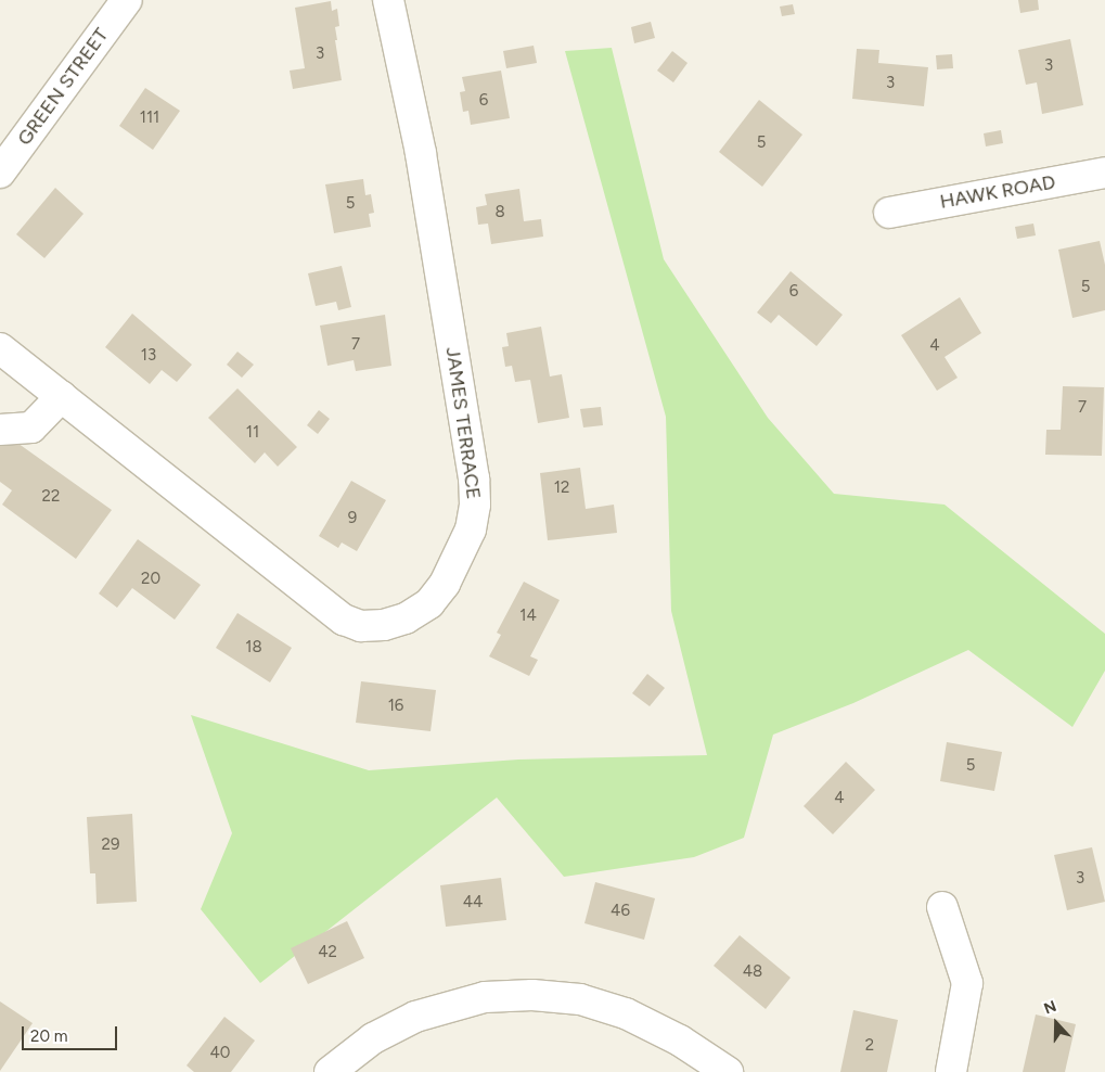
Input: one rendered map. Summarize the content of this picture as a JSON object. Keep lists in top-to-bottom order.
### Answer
{
  "streets": {
    "street": ["GREEN STREET", "HAWK ROAD", "JAMES TERRACE"]
  },
  "house_numbers": [
    "3",
    "3",
    "3",
    "6",
    "111",
    "5",
    "5",
    "8",
    "5",
    "6",
    "7",
    "4",
    "13",
    "7",
    "11",
    "12",
    "22",
    "9",
    "20",
    "14",
    "18",
    "16",
    "5",
    "4",
    "29",
    "3",
    "44",
    "46",
    "42",
    "48",
    "2",
    "40"
  ],
  "scale_bar": "20 m",
  "north": "top"
}
